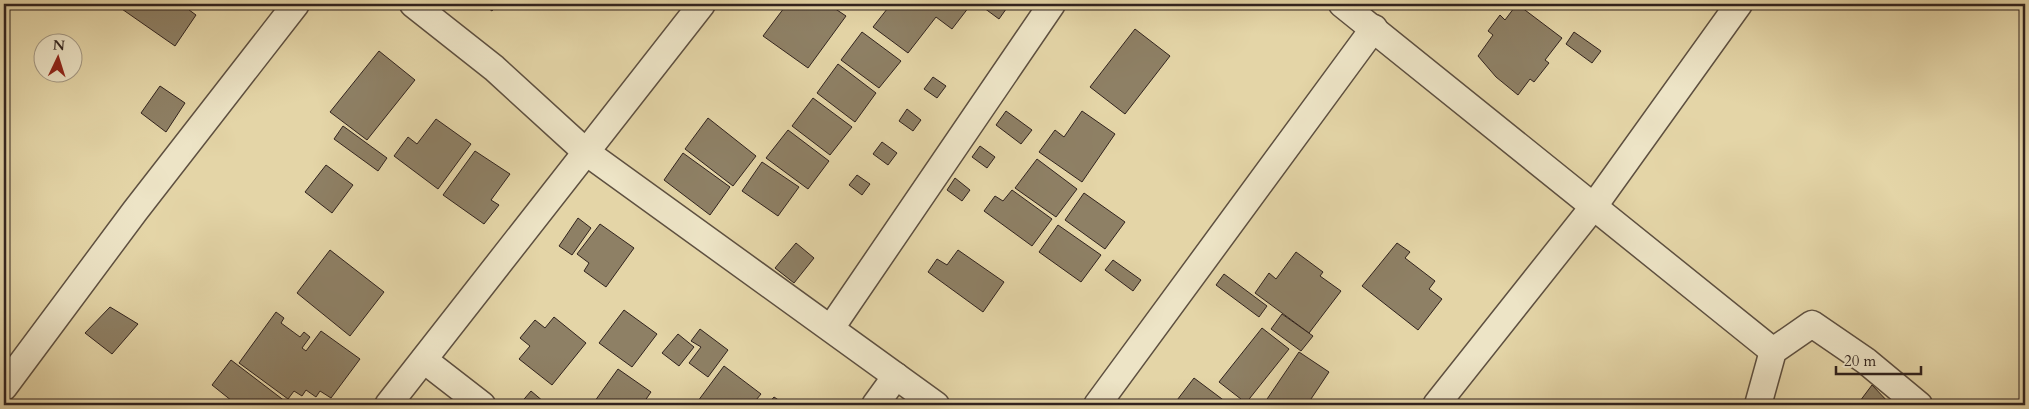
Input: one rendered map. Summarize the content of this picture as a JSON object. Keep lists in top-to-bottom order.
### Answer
{
  "scale_bar": "20 m",
  "north": "top"
}
